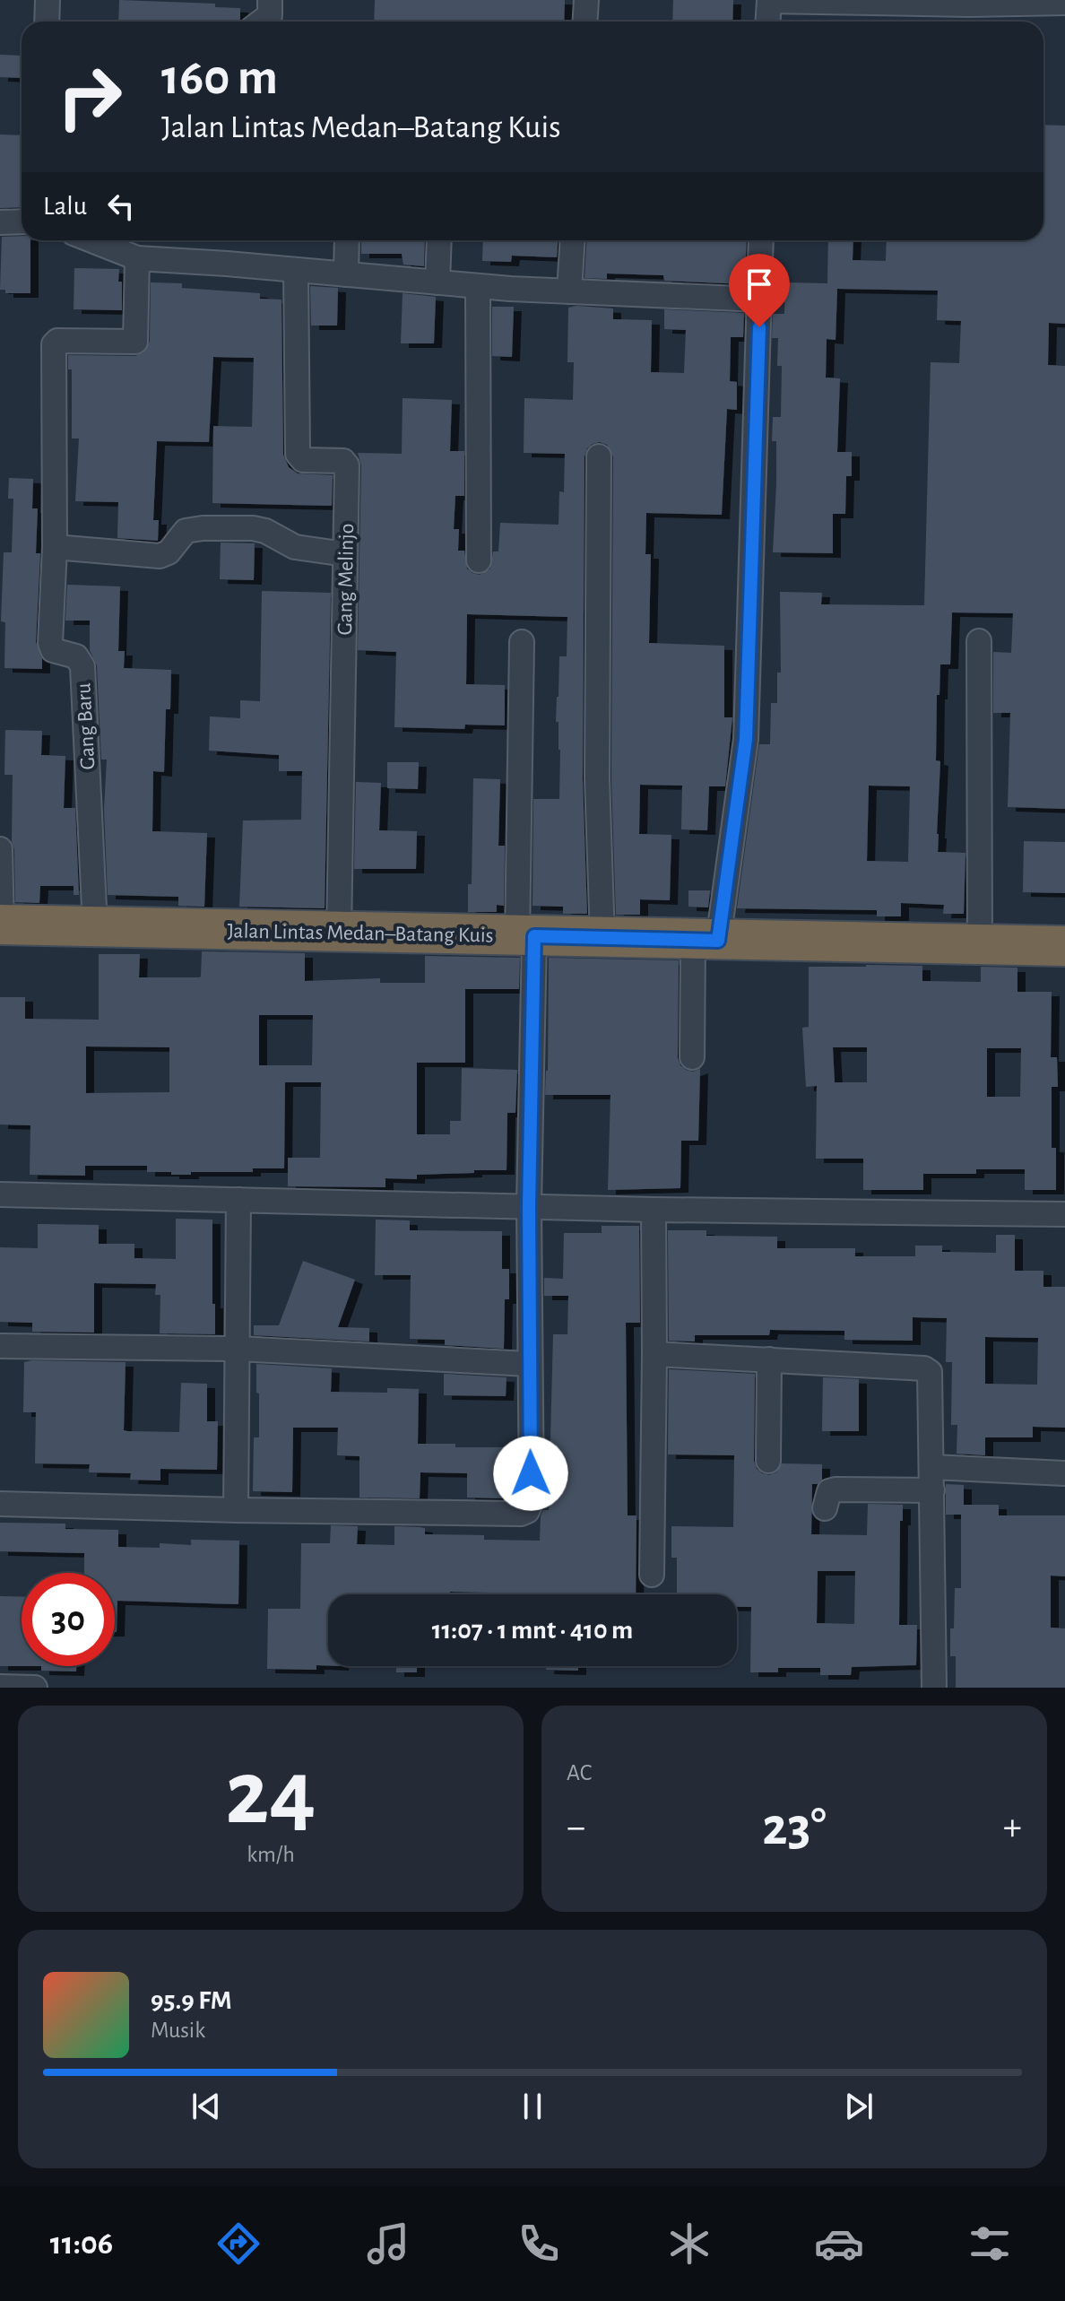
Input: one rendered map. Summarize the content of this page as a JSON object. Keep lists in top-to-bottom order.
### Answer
{
  "streets": {
    "highway": ["Jalan Lintas Medan–Batang Kuis"],
    "street": ["Gang Melinjo", "Gang Baru"]
  },
  "crossings": [
    ["Gang Melinjo", "Jalan Lintas Medan–Batang Kuis"],
    ["Gang Baru", "Jalan Lintas Medan–Batang Kuis"]
  ],
  "page": {
    "turn": ["160 m", "Jalan Lintas Medan–Batang Kuis"],
    "then": "Lalu",
    "limit": "30",
    "trip": "11:07 · 1 mnt · 410 m",
    "tile": [
      ["24", "km/h"],
      "AC"
    ],
    "heat": ["−", "23°", "+"],
    "song": ["95.9 FM", "Musik"],
    "tabs": "11:06"
  }
}
